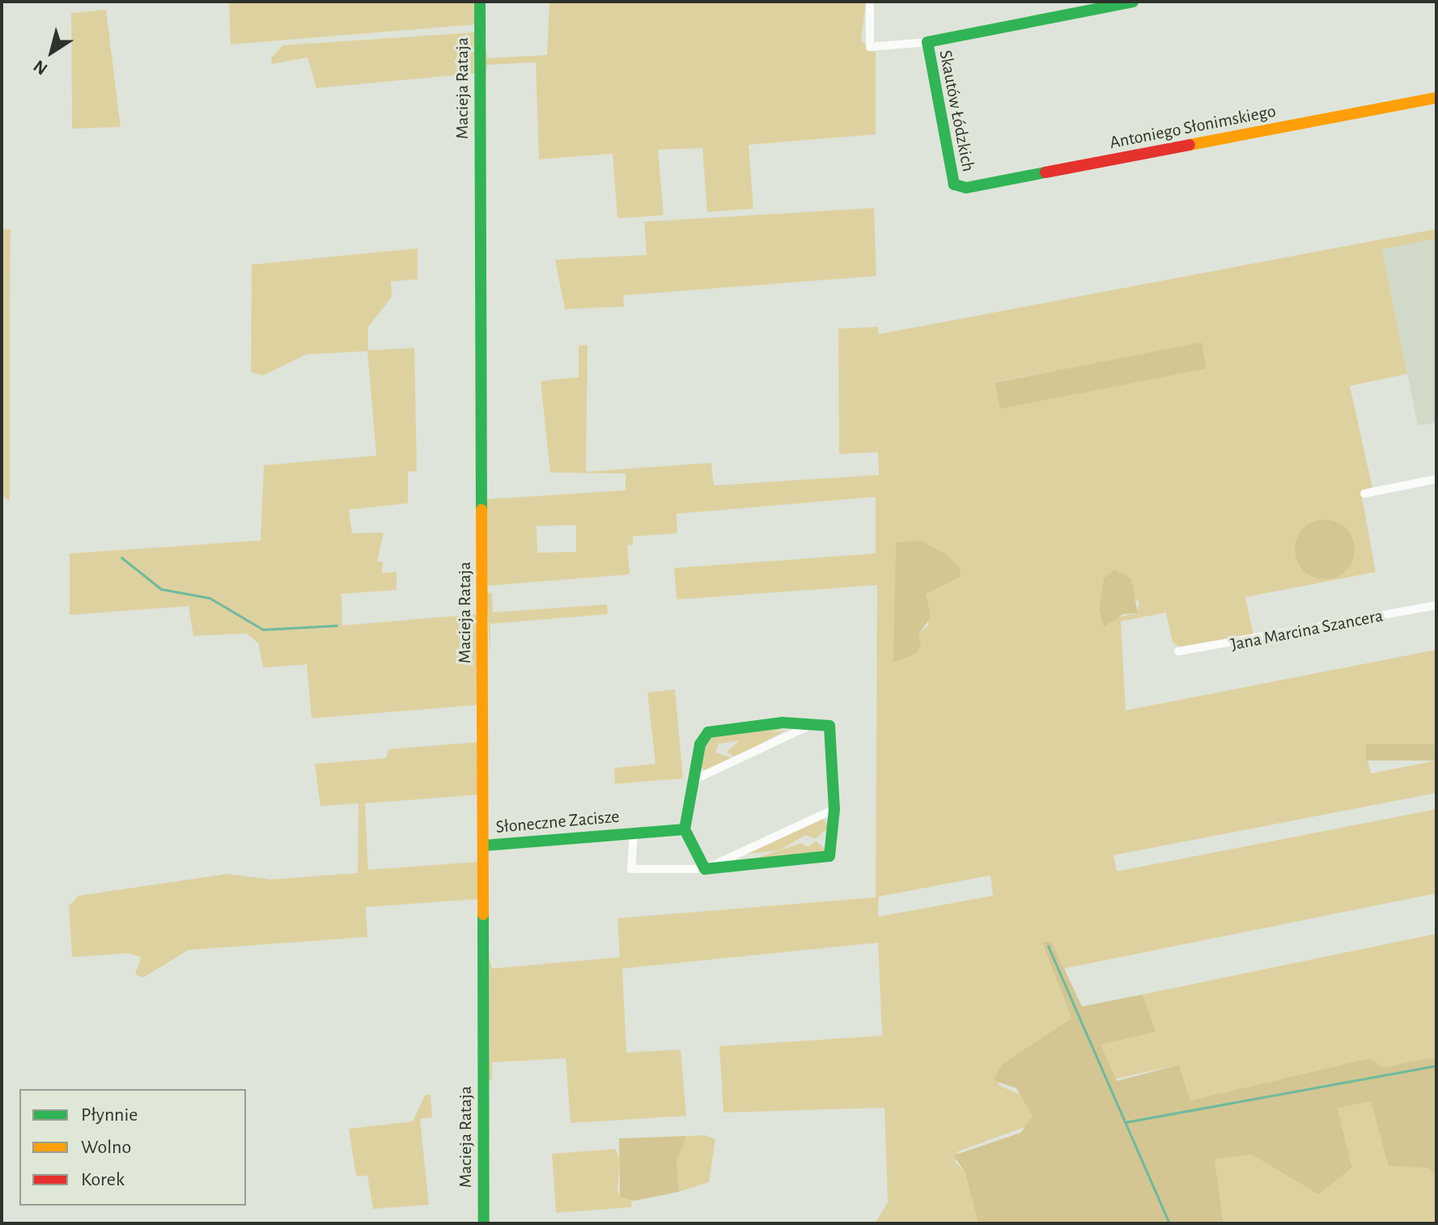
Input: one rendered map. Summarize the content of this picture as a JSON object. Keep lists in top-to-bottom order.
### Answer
{
  "streets": {
    "street": [
      "Macieja Rataja",
      "Skautów Łódzkich",
      "Antoniego Słonimskiego",
      "Jana Marcina Szancera",
      "Słoneczne Zacisze"
    ]
  },
  "crossings": [
    ["Macieja Rataja", "Słoneczne Zacisze"],
    ["Skautów Łódzkich", "Antoniego Słonimskiego"]
  ],
  "legend": ["Płynnie", "Wolno", "Korek"],
  "north": "bottom left"
}
